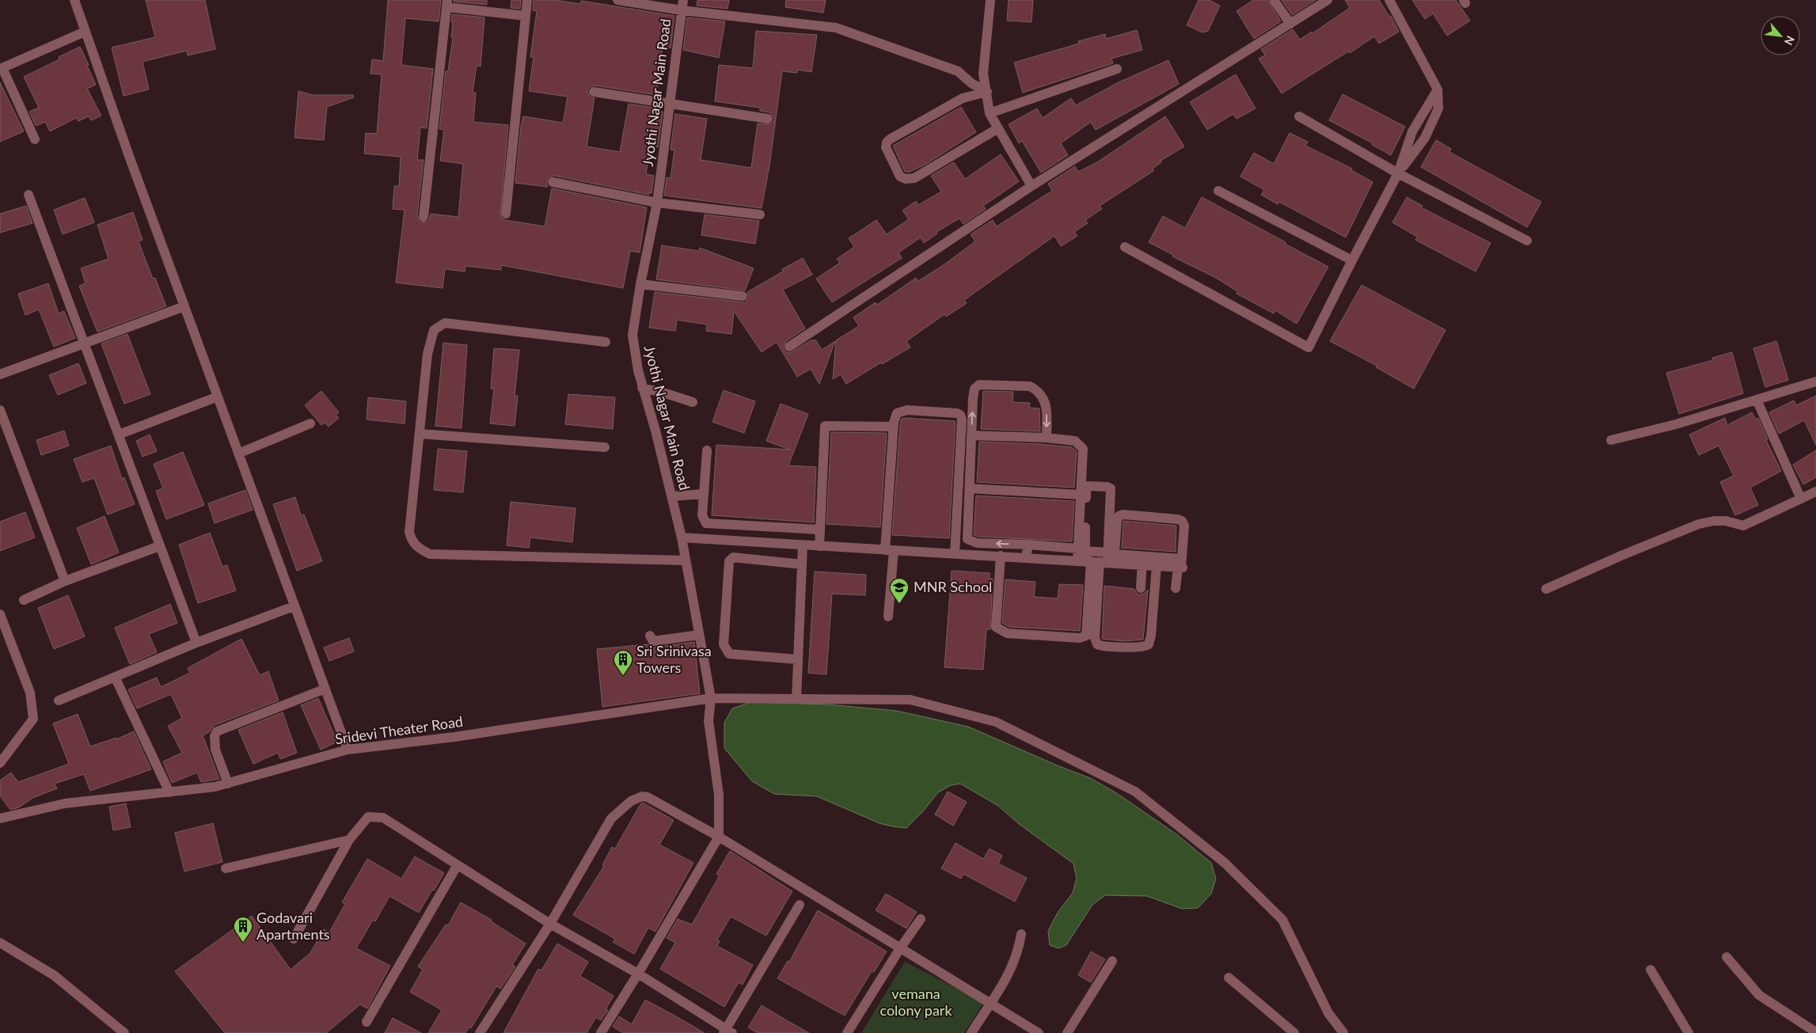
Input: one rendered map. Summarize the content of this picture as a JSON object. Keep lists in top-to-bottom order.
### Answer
{
  "streets": {
    "street": ["Jyothi Nagar Main Road", "Sridevi Theater Road"]
  },
  "crossings": [
    ["Jyothi Nagar Main Road", "Sridevi Theater Road"]
  ],
  "parks": ["vemana colony park"],
  "places": {
    "school or university": ["MNR School"],
    "building": ["Sri Srinivasa Towers", "Godavari Apartments"]
  },
  "north": "bottom right"
}
